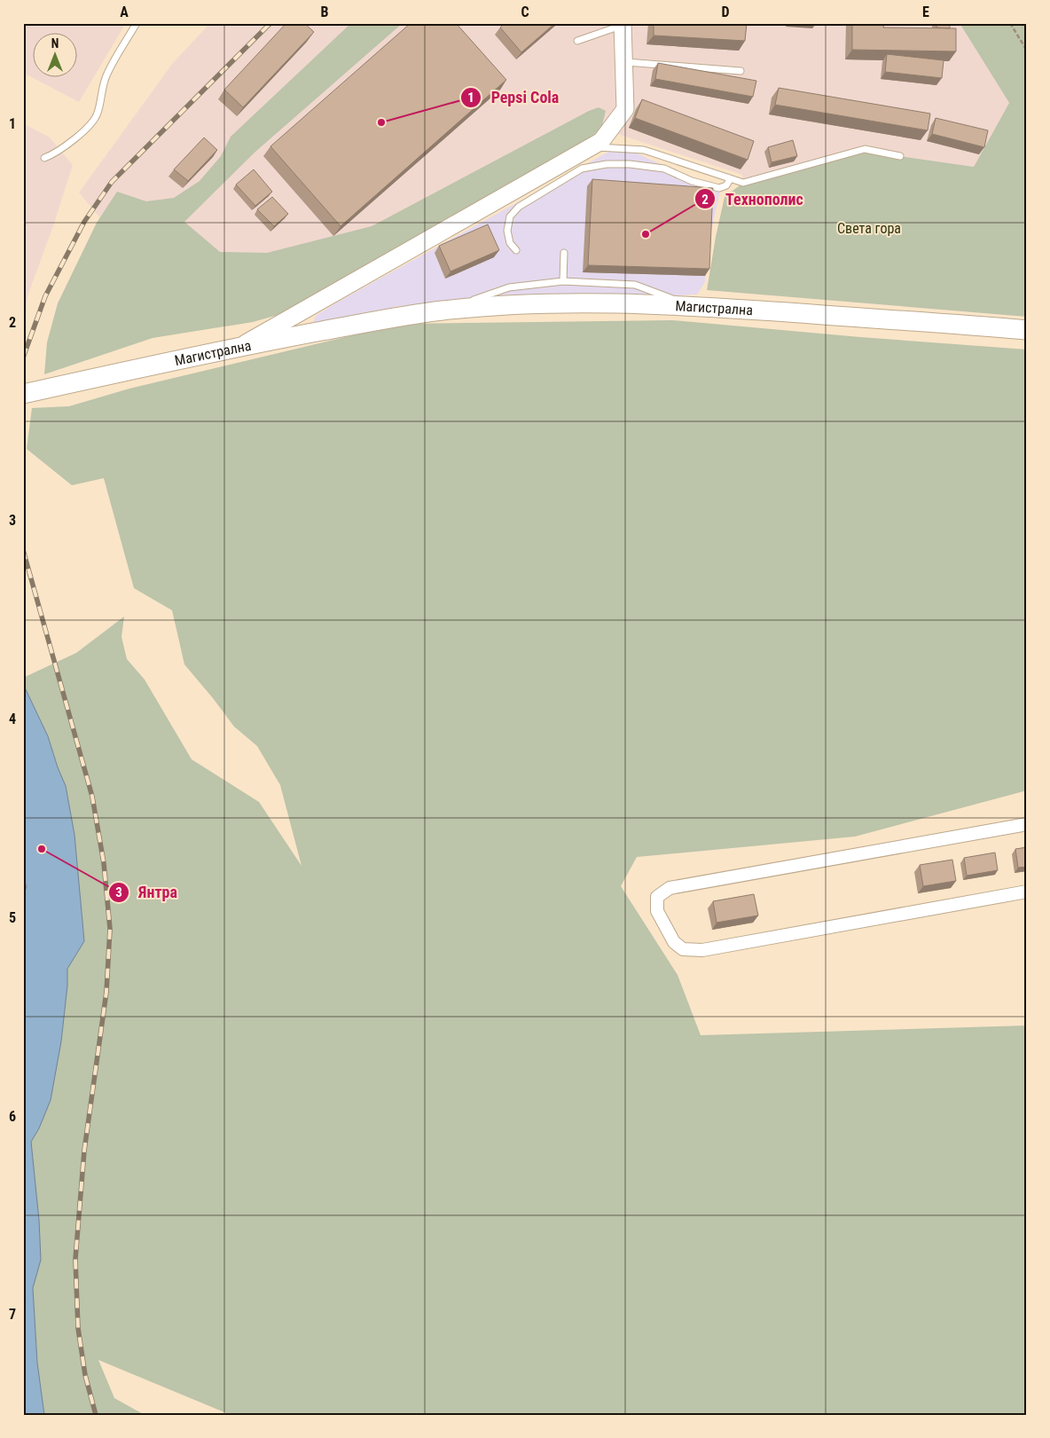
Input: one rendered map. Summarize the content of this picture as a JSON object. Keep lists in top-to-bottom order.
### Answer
{
  "streets": {
    "main road": ["Магистрална"]
  },
  "parks": ["Света гора"],
  "places": ["Pepsi Cola", "Технополис", "Янтра"],
  "north": "top",
  "grid": {
    "columns": [
      "A",
      "B",
      "C",
      "D",
      "E"
    ],
    "rows": [
      "1",
      "2",
      "3",
      "4",
      "5",
      "6",
      "7"
    ]
  }
}
